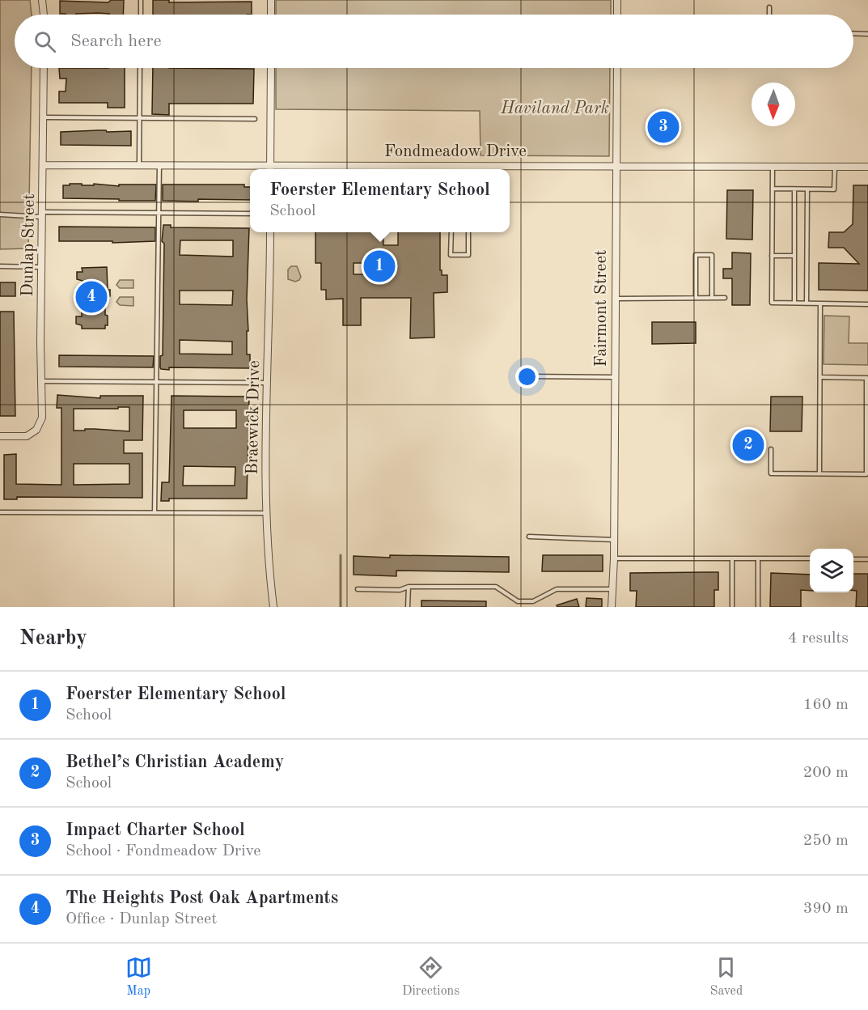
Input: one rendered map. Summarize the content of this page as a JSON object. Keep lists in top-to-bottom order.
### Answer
{
  "streets": {
    "street": [
      "Fondmeadow Drive",
      "Dunlap Street",
      "Fairmont Street",
      "Braewick Drive"
    ]
  },
  "crossings": [
    ["Fondmeadow Drive", "Dunlap Street"],
    ["Fondmeadow Drive", "Fairmont Street"]
  ],
  "parks": ["Haviland Park"],
  "north": "bottom",
  "page": {
    "search": "Search here",
    "pins": [
      "3",
      "1",
      "4",
      "2"
    ],
    "popup": ["Foerster Elementary School", "School"],
    "heading": ["Nearby", "4 results"],
    "list": [
      {
        "mark": "1",
        "name": "Foerster Elementary School",
        "note": "School",
        "value": "160 m"
      },
      {
        "mark": "2",
        "name": "Bethel’s Christian Academy",
        "note": "School",
        "value": "200 m"
      },
      {
        "mark": "3",
        "name": "Impact Charter School",
        "note": "School · Fondmeadow Drive",
        "value": "250 m"
      },
      {
        "mark": "4",
        "name": "The Heights Post Oak Apartments",
        "note": "Office · Dunlap Street",
        "value": "390 m"
      }
    ],
    "nav": ["Map", "Directions", "Saved"]
  }
}
